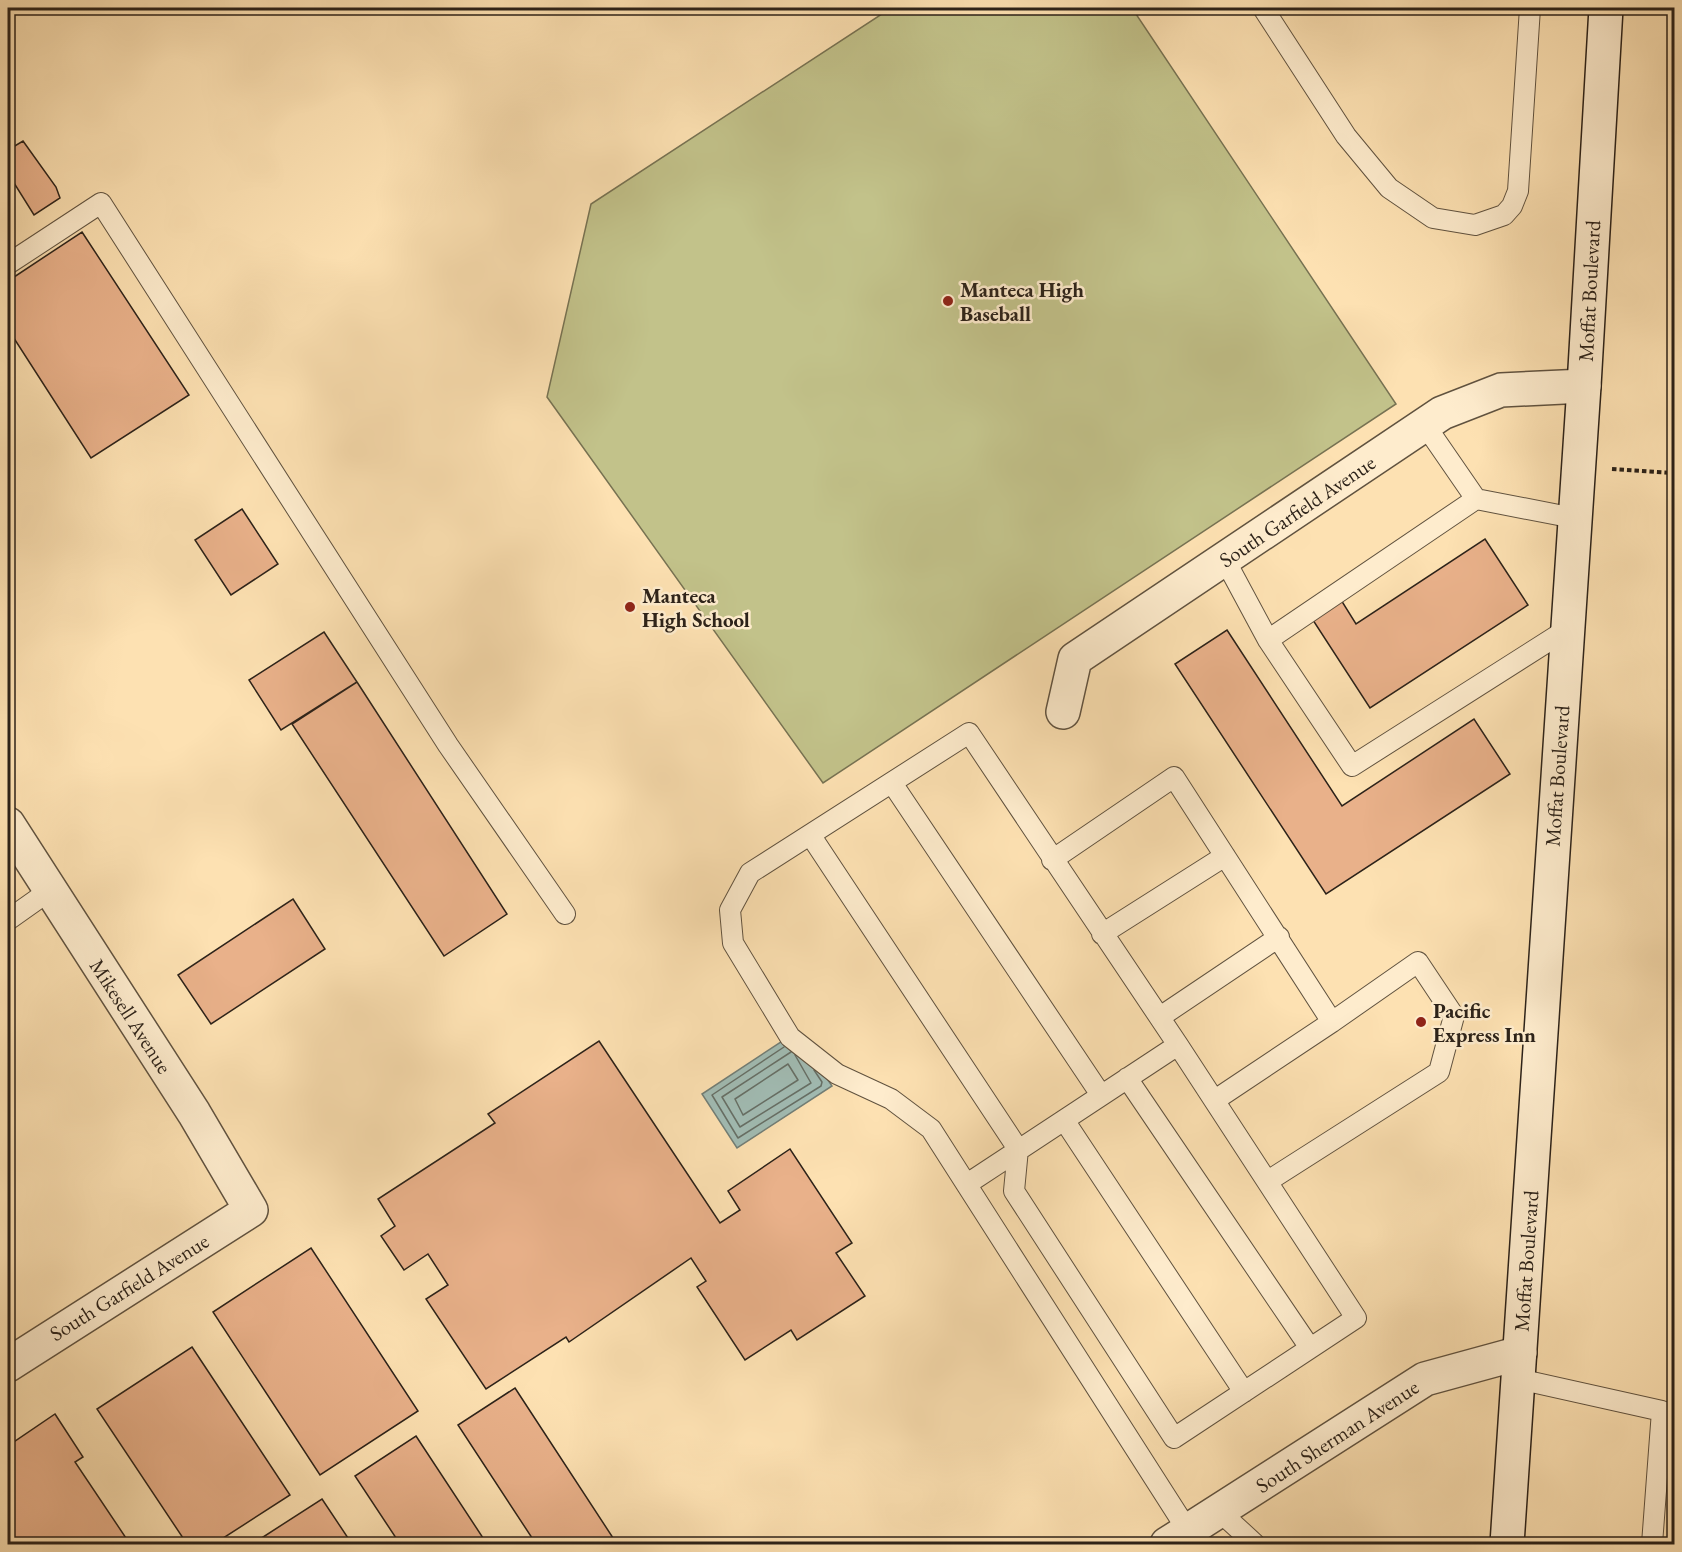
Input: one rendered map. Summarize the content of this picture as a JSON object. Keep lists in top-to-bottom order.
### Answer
{
  "streets": {
    "street": [
      "Moffat Boulevard",
      "South Garfield Avenue",
      "Mikesell Avenue",
      "South Sherman Avenue"
    ]
  },
  "crossings": [
    ["Moffat Boulevard", "South Garfield Avenue"],
    ["Moffat Boulevard", "South Sherman Avenue"],
    ["South Garfield Avenue", "Mikesell Avenue"]
  ],
  "places": ["Manteca High Baseball", "Manteca High School", "Pacific Express Inn"]
}
